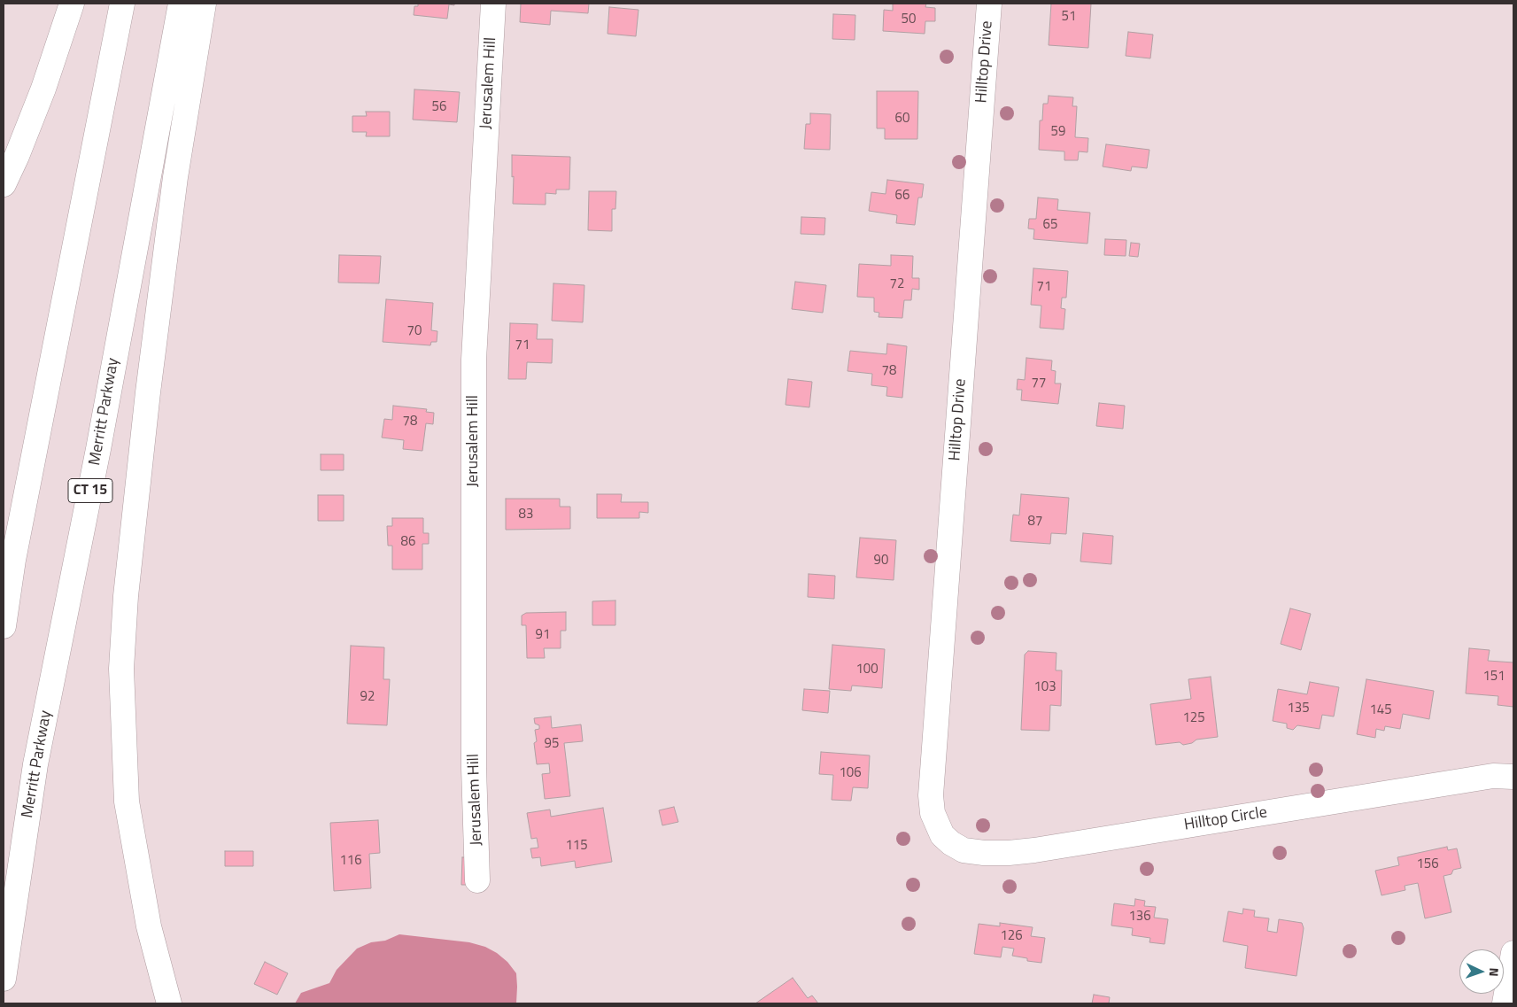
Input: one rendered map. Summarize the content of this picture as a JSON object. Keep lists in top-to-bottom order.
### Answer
{
  "streets": {
    "main road": [
      "Hilltop Drive",
      "Jerusalem Hill",
      "Merritt Parkway",
      "CT 15",
      "Hilltop Circle"
    ]
  },
  "crossings": [
    ["Hilltop Drive", "Hilltop Circle"]
  ],
  "house_numbers": [
    "51",
    "50",
    "56",
    "60",
    "59",
    "66",
    "65",
    "72",
    "71",
    "70",
    "71",
    "78",
    "77",
    "78",
    "83",
    "87",
    "86",
    "90",
    "91",
    "100",
    "151",
    "103",
    "92",
    "135",
    "145",
    "125",
    "95",
    "106",
    "115",
    "116",
    "156",
    "136",
    "126"
  ],
  "north": "right"
}
